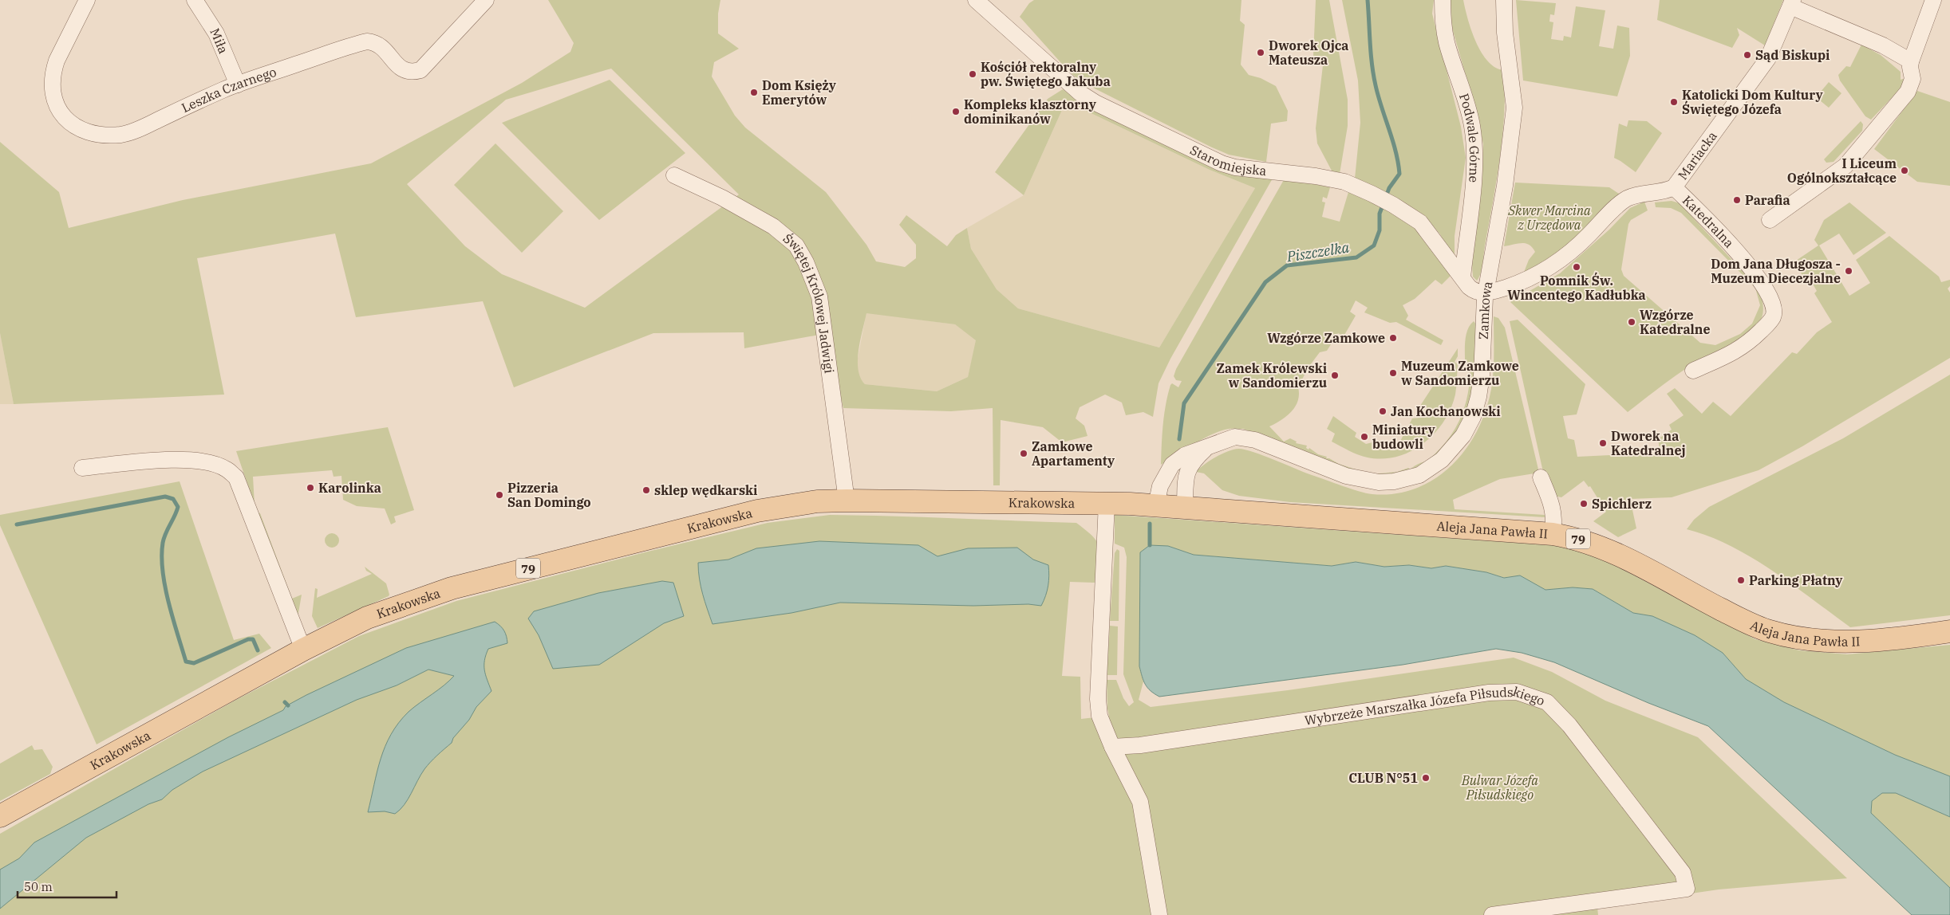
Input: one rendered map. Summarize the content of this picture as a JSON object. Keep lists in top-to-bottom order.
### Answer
{
  "streets": {
    "main road": ["Krakowska", "Aleja Jana Pawła II", "79"],
    "street": [
      "Miła",
      "Leszka Czarnego",
      "Podwale Górne",
      "Mariacka",
      "Staromiejska",
      "Katedralna",
      "Świętej Królowej Jadwigi",
      "Zamkowa",
      "Wybrzeże Marszałka Józefa Piłsudskiego"
    ]
  },
  "crossings": [
    ["Miła", "Leszka Czarnego"],
    ["Podwale Górne", "Staromiejska"],
    ["Mariacka", "Katedralna"],
    ["Staromiejska", "Zamkowa"],
    ["Świętej Królowej Jadwigi", "Krakowska"],
    ["Zamkowa", "Krakowska"],
    ["Zamkowa", "Aleja Jana Pawła II"],
    ["Krakowska", "Aleja Jana Pawła II"]
  ],
  "water": ["Piszczelka"],
  "parks": ["Skwer Marcina z Urzędowa", "Bulwar Józefa Piłsudskiego"],
  "places": [
    "Dworek Ojca Mateusza",
    "Sąd Biskupi",
    "Kościół rektoralny pw. Świętego Jakuba",
    "Dom Księży Emerytów",
    "Katolicki Dom Kultury Świętego Józefa",
    "Kompleks klasztorny dominikanów",
    "I Liceum Ogólnokształcące",
    "Parafia",
    "Pomnik Św. Wincentego Kadłubka",
    "Dom Jana Długosza - Muzeum Diecezjalne",
    "Wzgórze Katedralne",
    "Wzgórze Zamkowe",
    "Muzeum Zamkowe w Sandomierzu",
    "Zamek Królewski w Sandomierzu",
    "Jan Kochanowski",
    "Miniatury budowli",
    "Dworek na Katedralnej",
    "Zamkowe Apartamenty",
    "Karolinka",
    "sklep wędkarski",
    "Pizzeria San Domingo",
    "Spichlerz",
    "Parking Płatny",
    "CLUB N°51"
  ],
  "scale_bar": "50 m"
}
